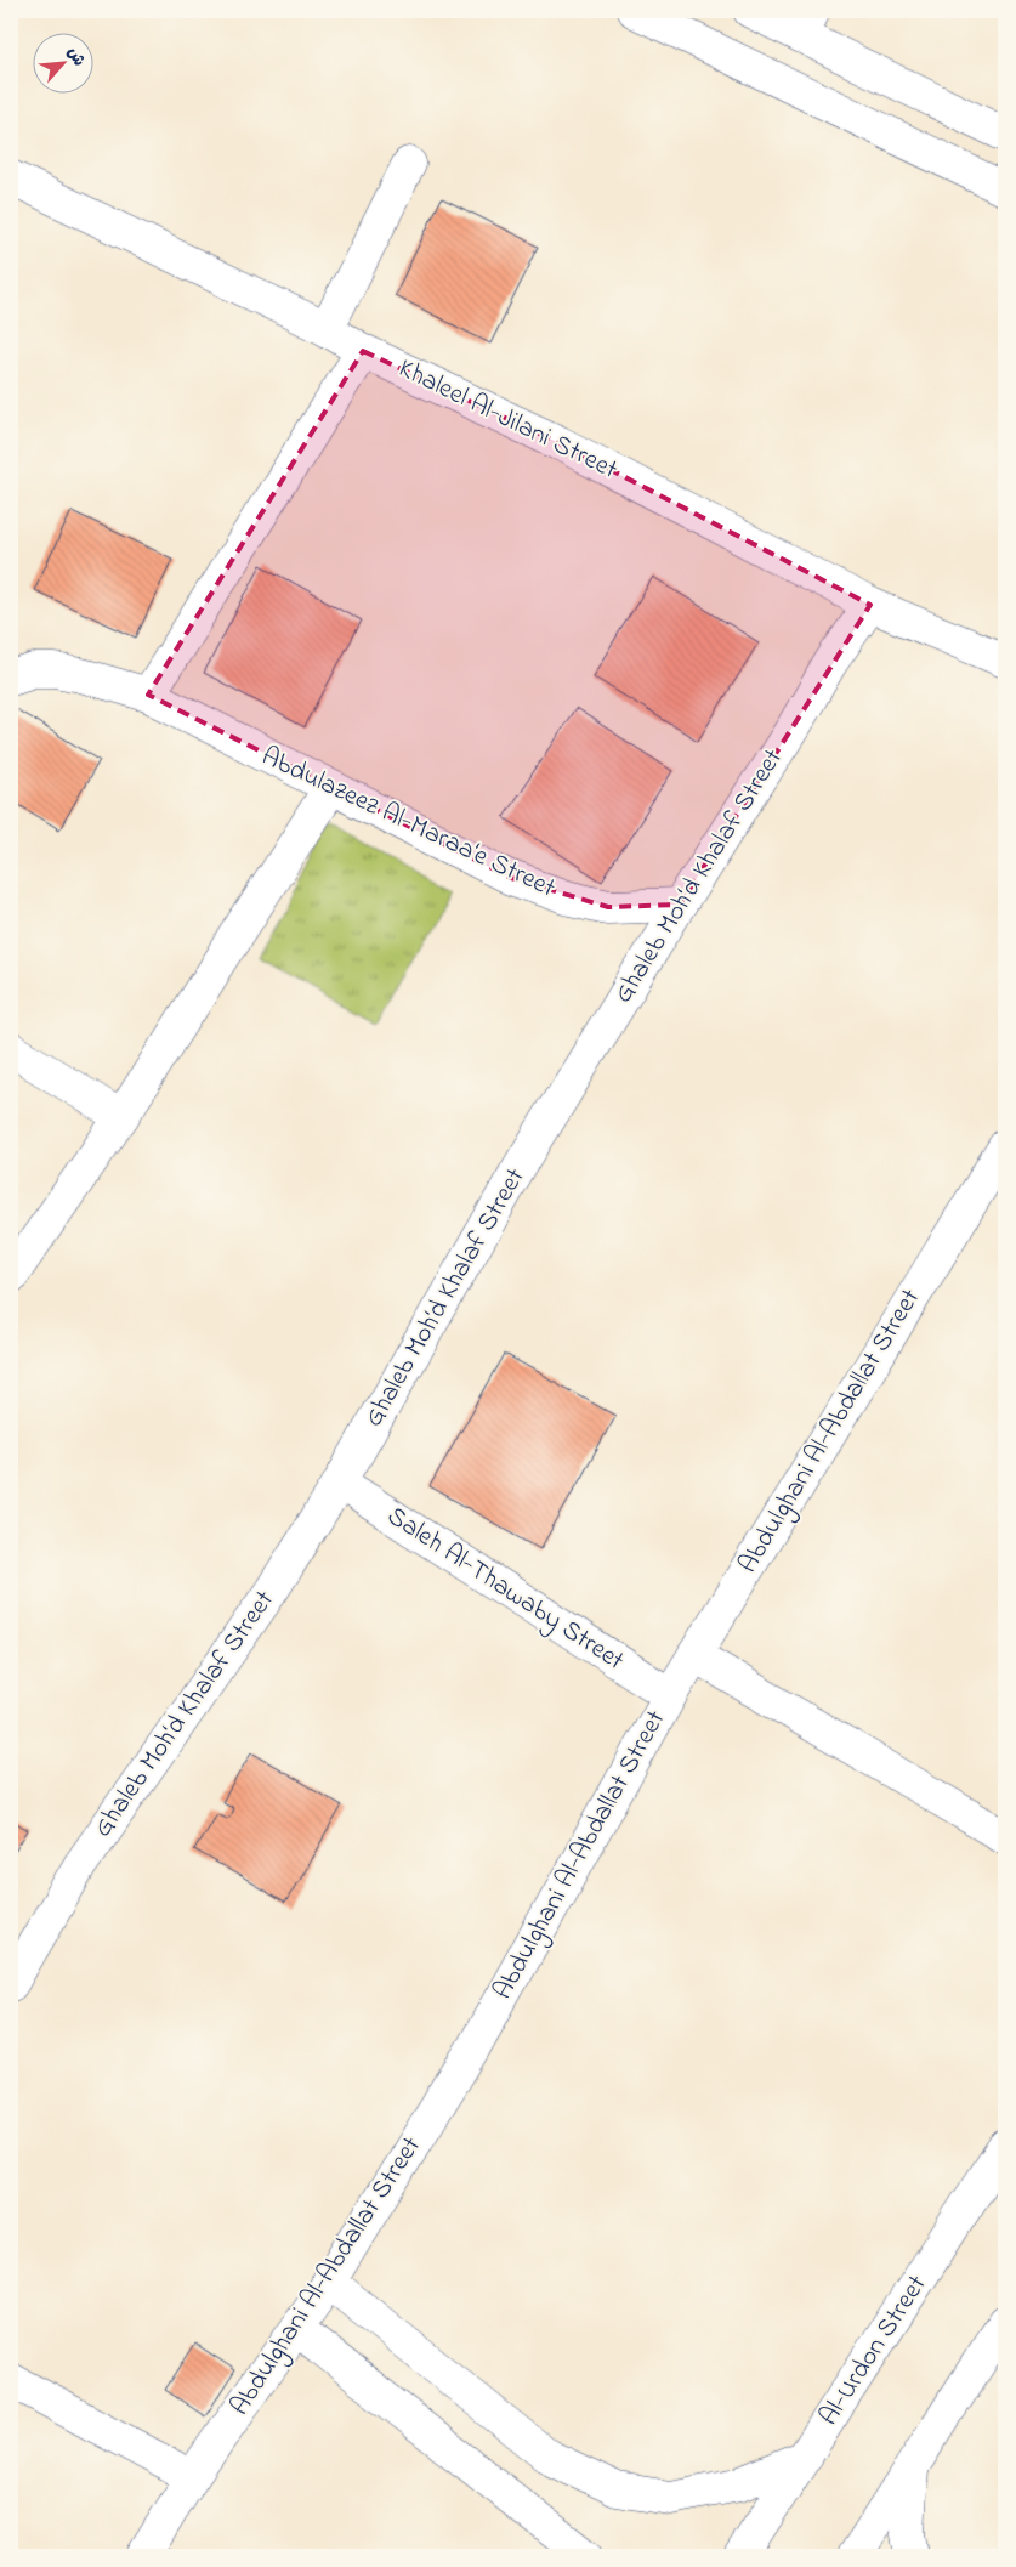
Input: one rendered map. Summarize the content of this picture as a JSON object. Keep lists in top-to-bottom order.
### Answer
{
  "streets": {
    "main road": [
      "Khaleel Al-Jilani Street",
      "Abdulazeez Al-Maraa‘e Street",
      "Ghaleb Moh‘d Khalaf Street",
      "Abdulghani Al-Abdallat Street",
      "Saleh Al-Thawaby Street",
      "Al-Urdon Street"
    ]
  },
  "crossings": [
    ["Khaleel Al-Jilani Street", "Ghaleb Moh‘d Khalaf Street"],
    ["Abdulazeez Al-Maraa‘e Street", "Ghaleb Moh‘d Khalaf Street"],
    ["Ghaleb Moh‘d Khalaf Street", "Saleh Al-Thawaby Street"],
    ["Abdulghani Al-Abdallat Street", "Saleh Al-Thawaby Street"]
  ],
  "north": "top right"
}
